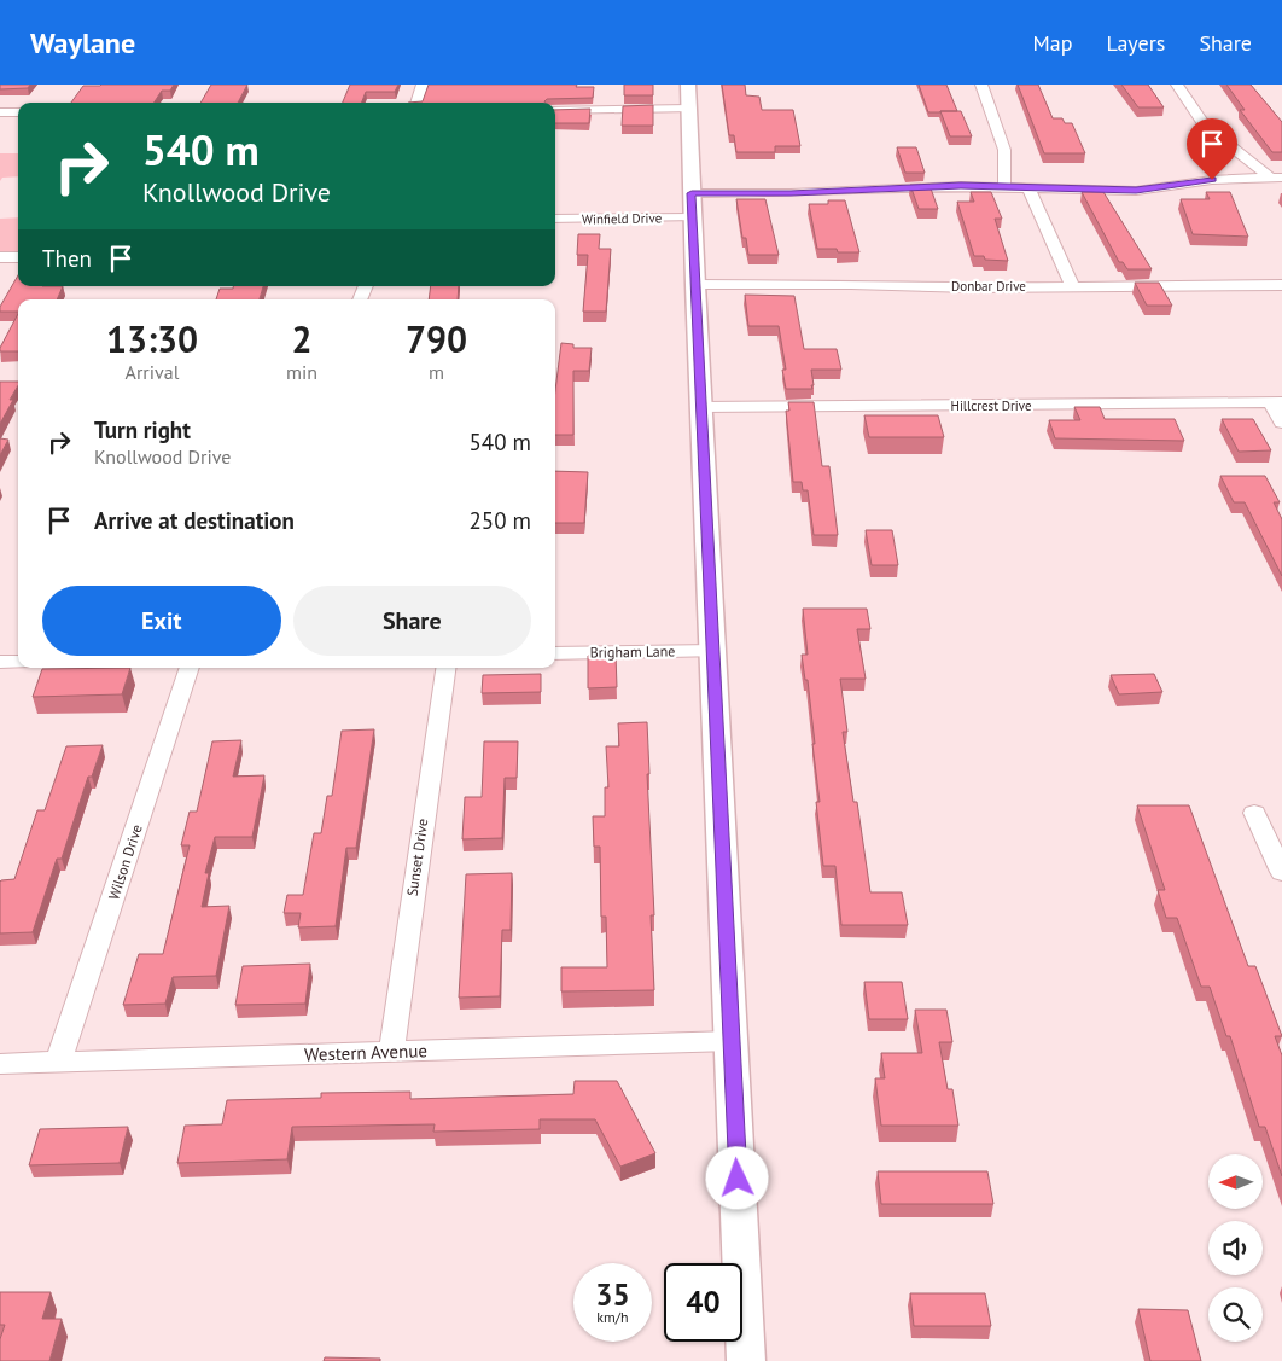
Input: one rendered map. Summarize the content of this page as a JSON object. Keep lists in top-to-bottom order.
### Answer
{
  "streets": {
    "street": [
      "Winfield Drive",
      "Donbar Drive",
      "Hillcrest Drive",
      "Brigham Lane",
      "Sunset Drive",
      "Wilson Drive",
      "Western Avenue"
    ]
  },
  "crossings": [
    ["Sunset Drive", "Western Avenue"],
    ["Wilson Drive", "Western Avenue"]
  ],
  "north": "left",
  "page": {
    "header": "Waylane",
    "nav": ["Map", "Layers", "Share"],
    "turn": ["540 m", "Knollwood Drive"],
    "then": "Then",
    "eta": [
      "13:30",
      "Arrival",
      "2",
      "min",
      "790",
      "m"
    ],
    "list": [
      {
        "name": "Turn right",
        "note": "Knollwood Drive",
        "value": "540 m"
      },
      {
        "name": "Arrive at destination",
        "value": "250 m"
      }
    ],
    "buttons": ["Exit", "Share"],
    "speed": "35 km/h",
    "limit": "40"
  }
}
